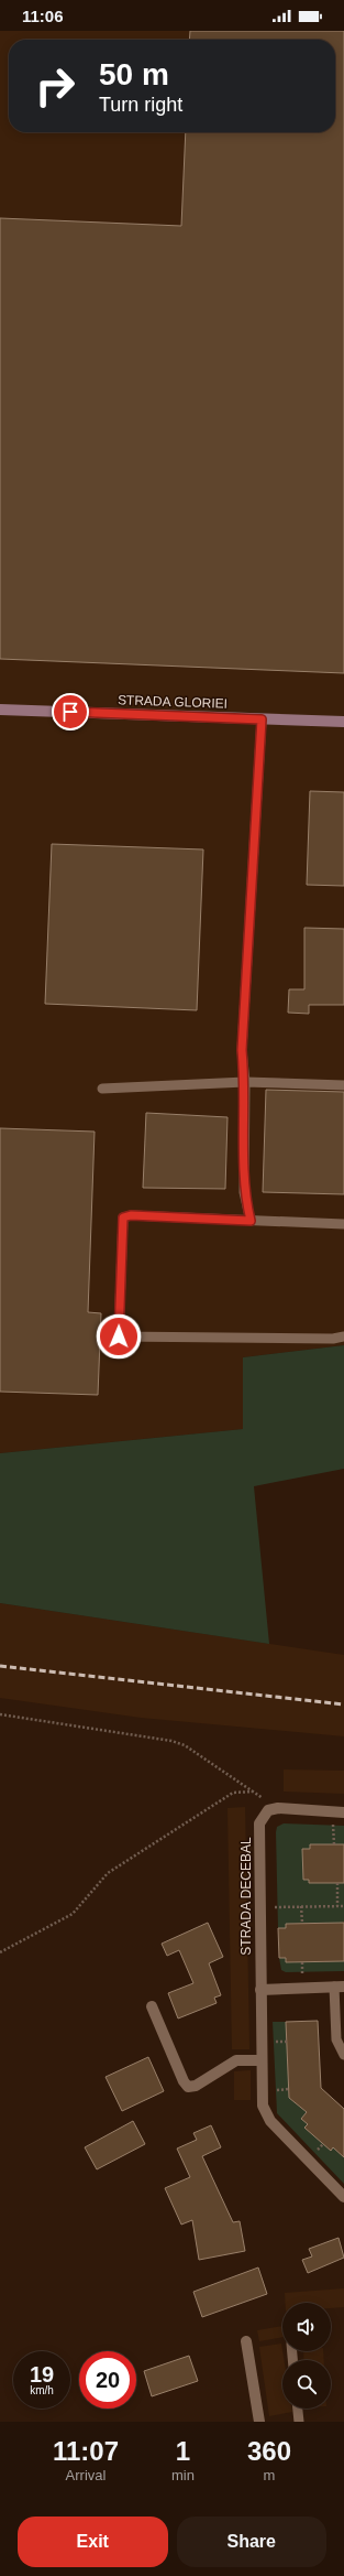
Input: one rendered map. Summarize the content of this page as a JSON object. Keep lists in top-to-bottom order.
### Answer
{
  "streets": {
    "main road": ["STRADA GLORIEI"],
    "street": ["STRADA DECEBAL"]
  },
  "page": {
    "status": "11:06",
    "turn": ["50 m", "Turn right"],
    "speed": "19 km/h",
    "limit": "20",
    "eta": [
      "11:07",
      "Arrival",
      "1",
      "min",
      "360",
      "m"
    ],
    "buttons": ["Exit", "Share"]
  }
}
